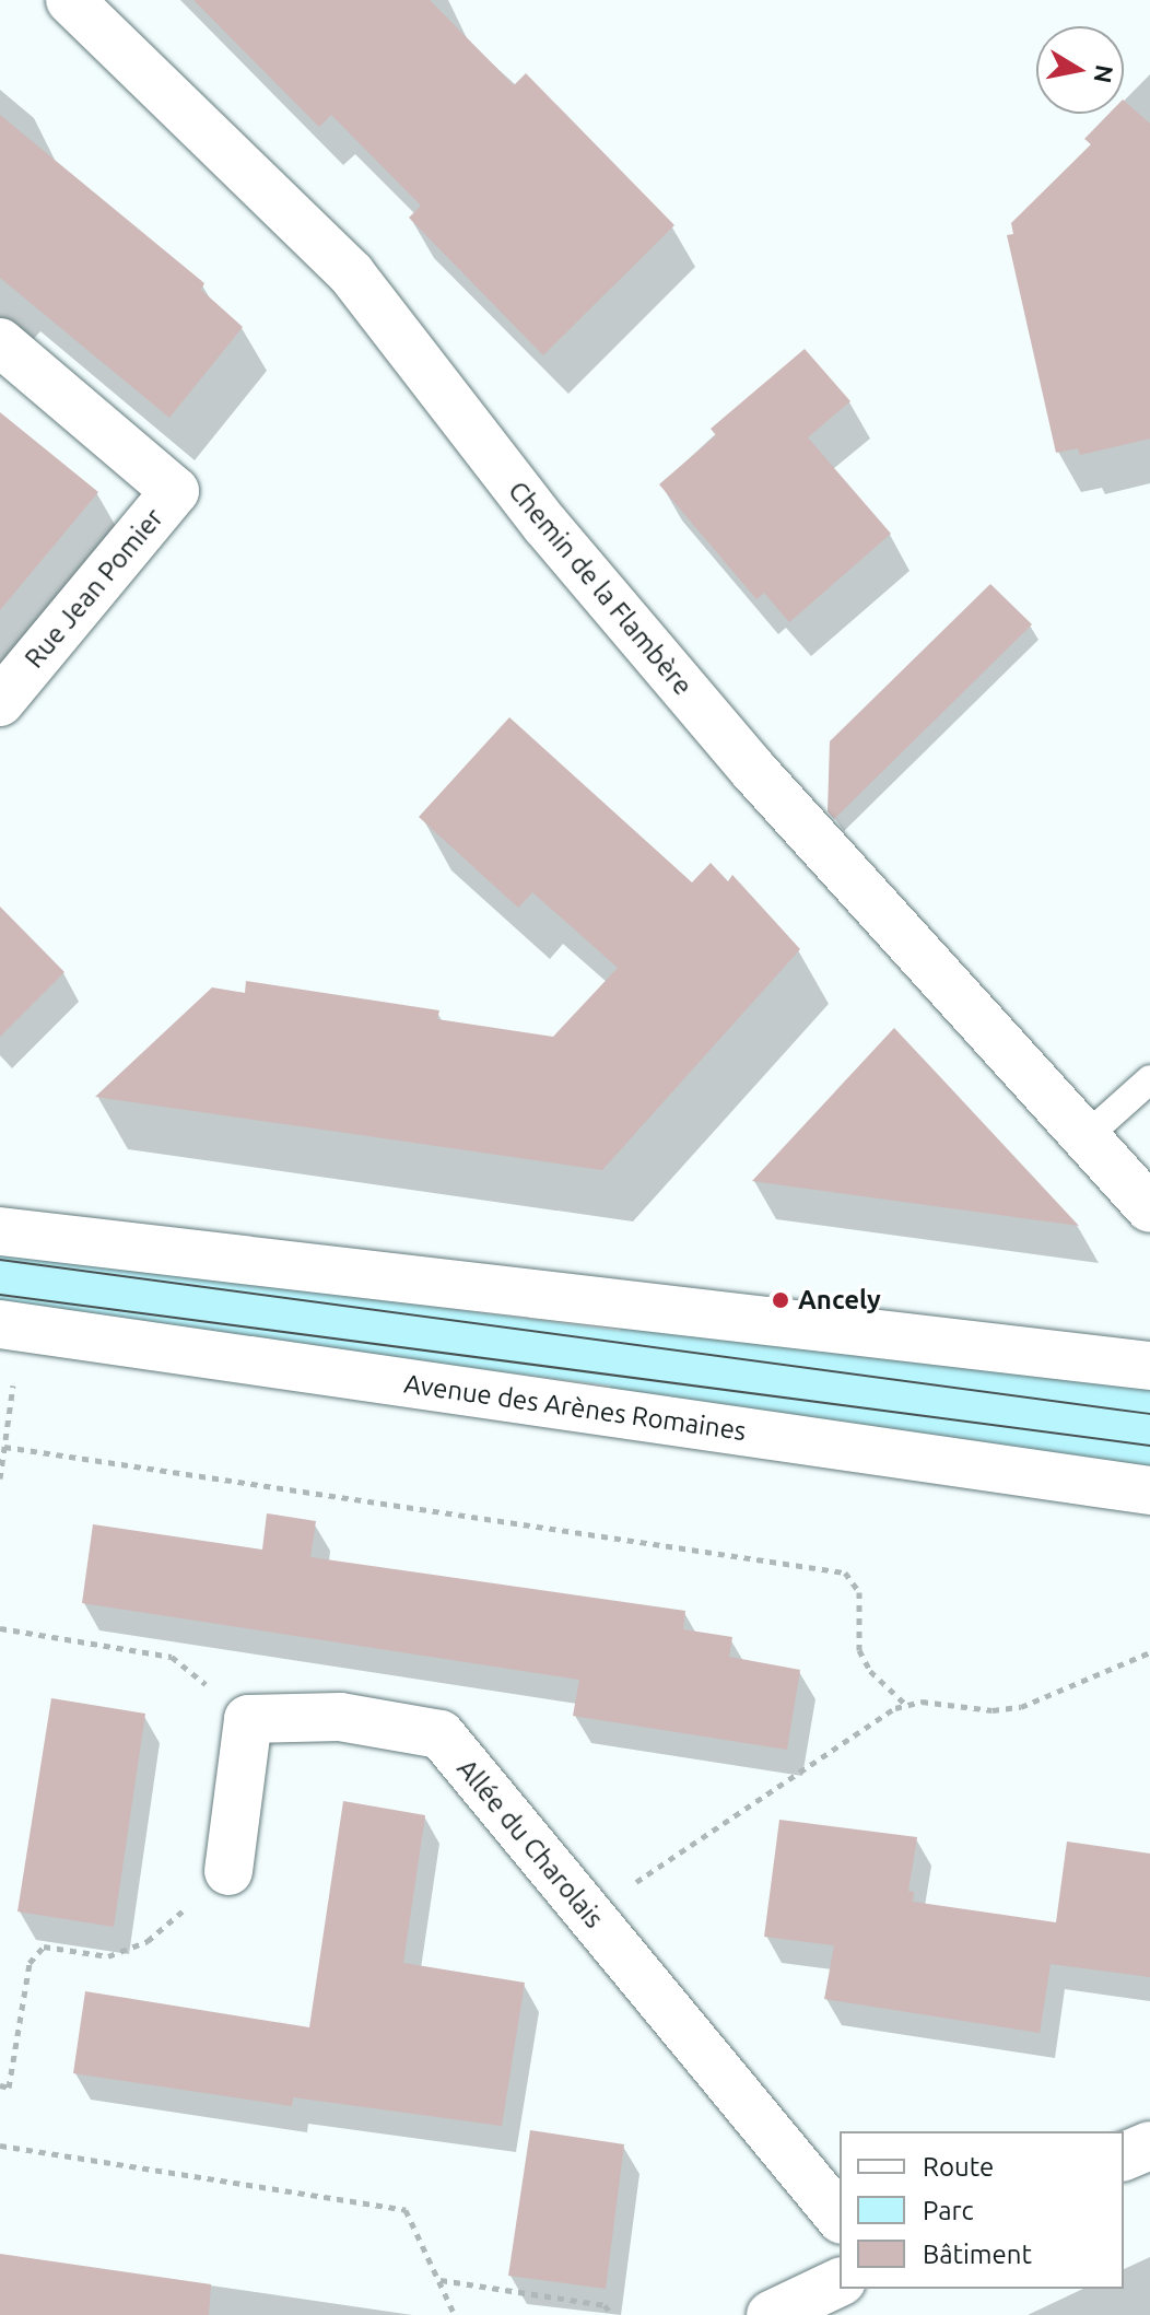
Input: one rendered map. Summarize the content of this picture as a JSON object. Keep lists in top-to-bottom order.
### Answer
{
  "streets": {
    "street": [
      "Rue Jean Pomier",
      "Chemin de la Flambère",
      "Avenue des Arènes Romaines",
      "Allée du Charolais"
    ]
  },
  "places": ["Ancely"],
  "legend": ["Route", "Parc", "Bâtiment"],
  "north": "right"
}
